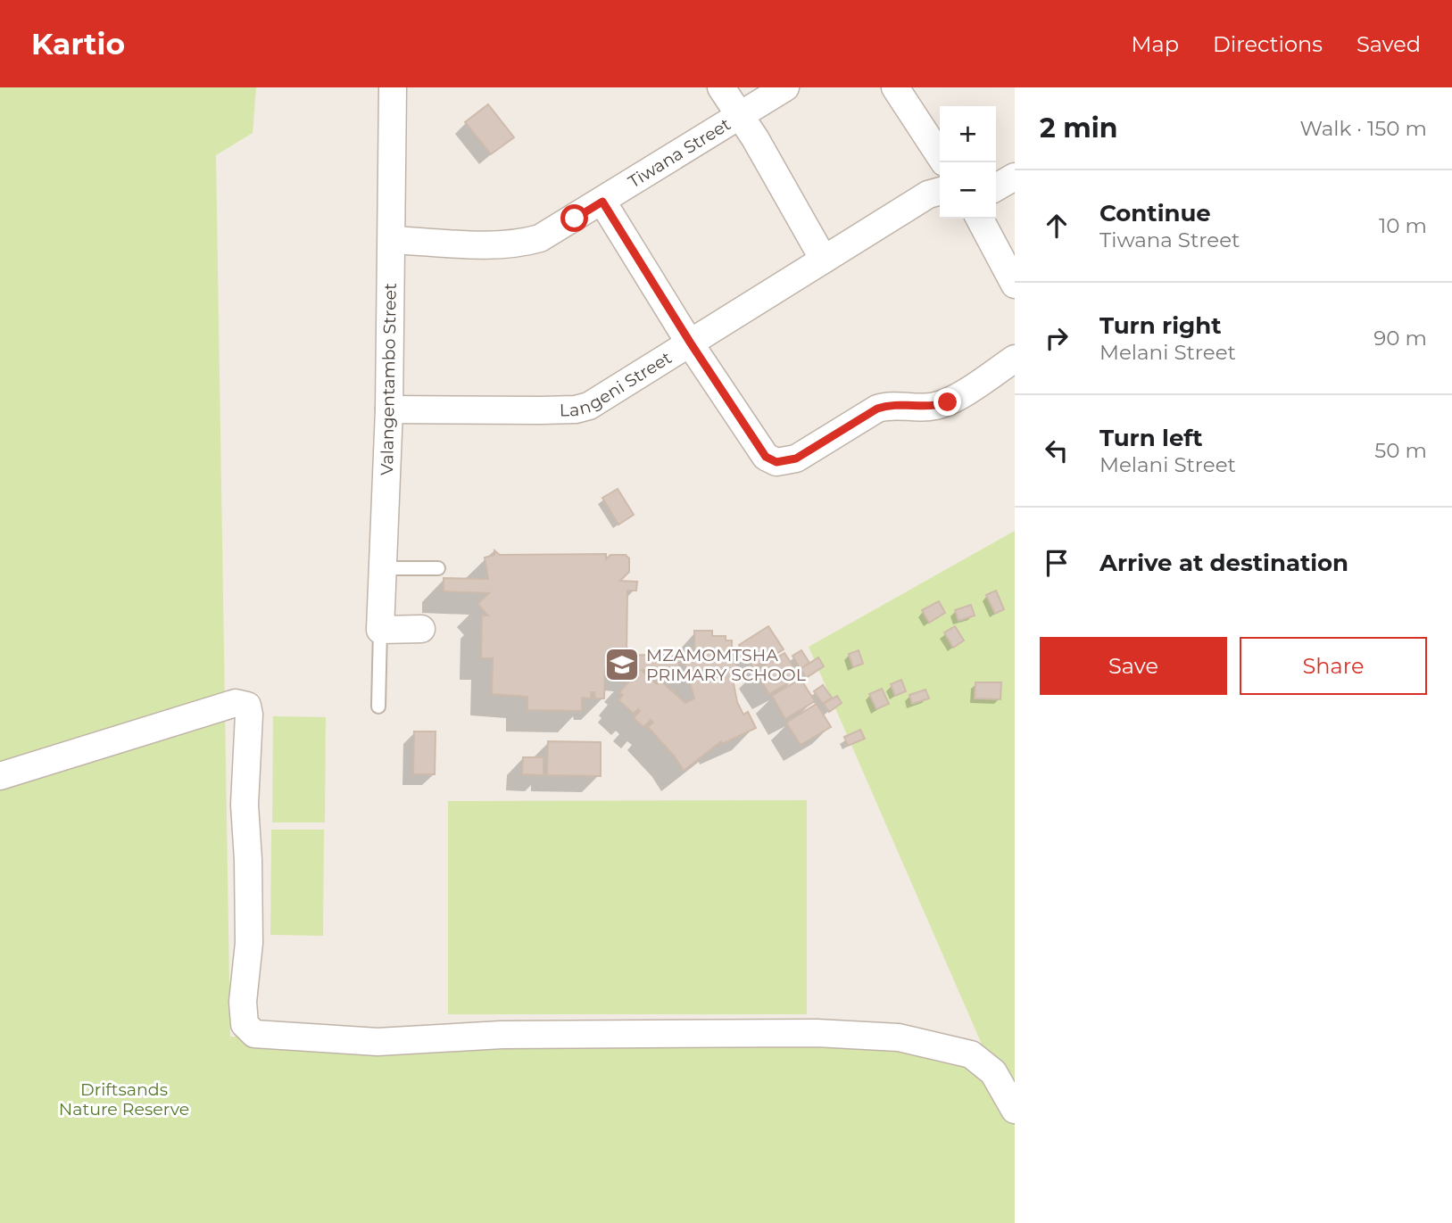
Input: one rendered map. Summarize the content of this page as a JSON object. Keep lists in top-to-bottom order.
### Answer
{
  "streets": {
    "street": ["Tiwana Street", "Valangentambo Street", "Langeni Street"]
  },
  "crossings": [
    ["Tiwana Street", "Valangentambo Street"],
    ["Valangentambo Street", "Langeni Street"]
  ],
  "parks": ["Driftsands Nature Reserve"],
  "places": {
    "school or university": ["MZAMOMTSHA PRIMARY SCHOOL"]
  },
  "page": {
    "header": "Kartio",
    "nav": ["Map", "Directions", "Saved"],
    "heading": ["2 min", "Walk · 150 m"],
    "map_buttons": ["+", "−"],
    "list": [
      ["Continue", "Tiwana Street", "10 m"],
      ["Turn right", "Melani Street", "90 m"],
      ["Turn left", "Melani Street", "50 m"],
      "Arrive at destination"
    ],
    "buttons": ["Save", "Share"]
  }
}
